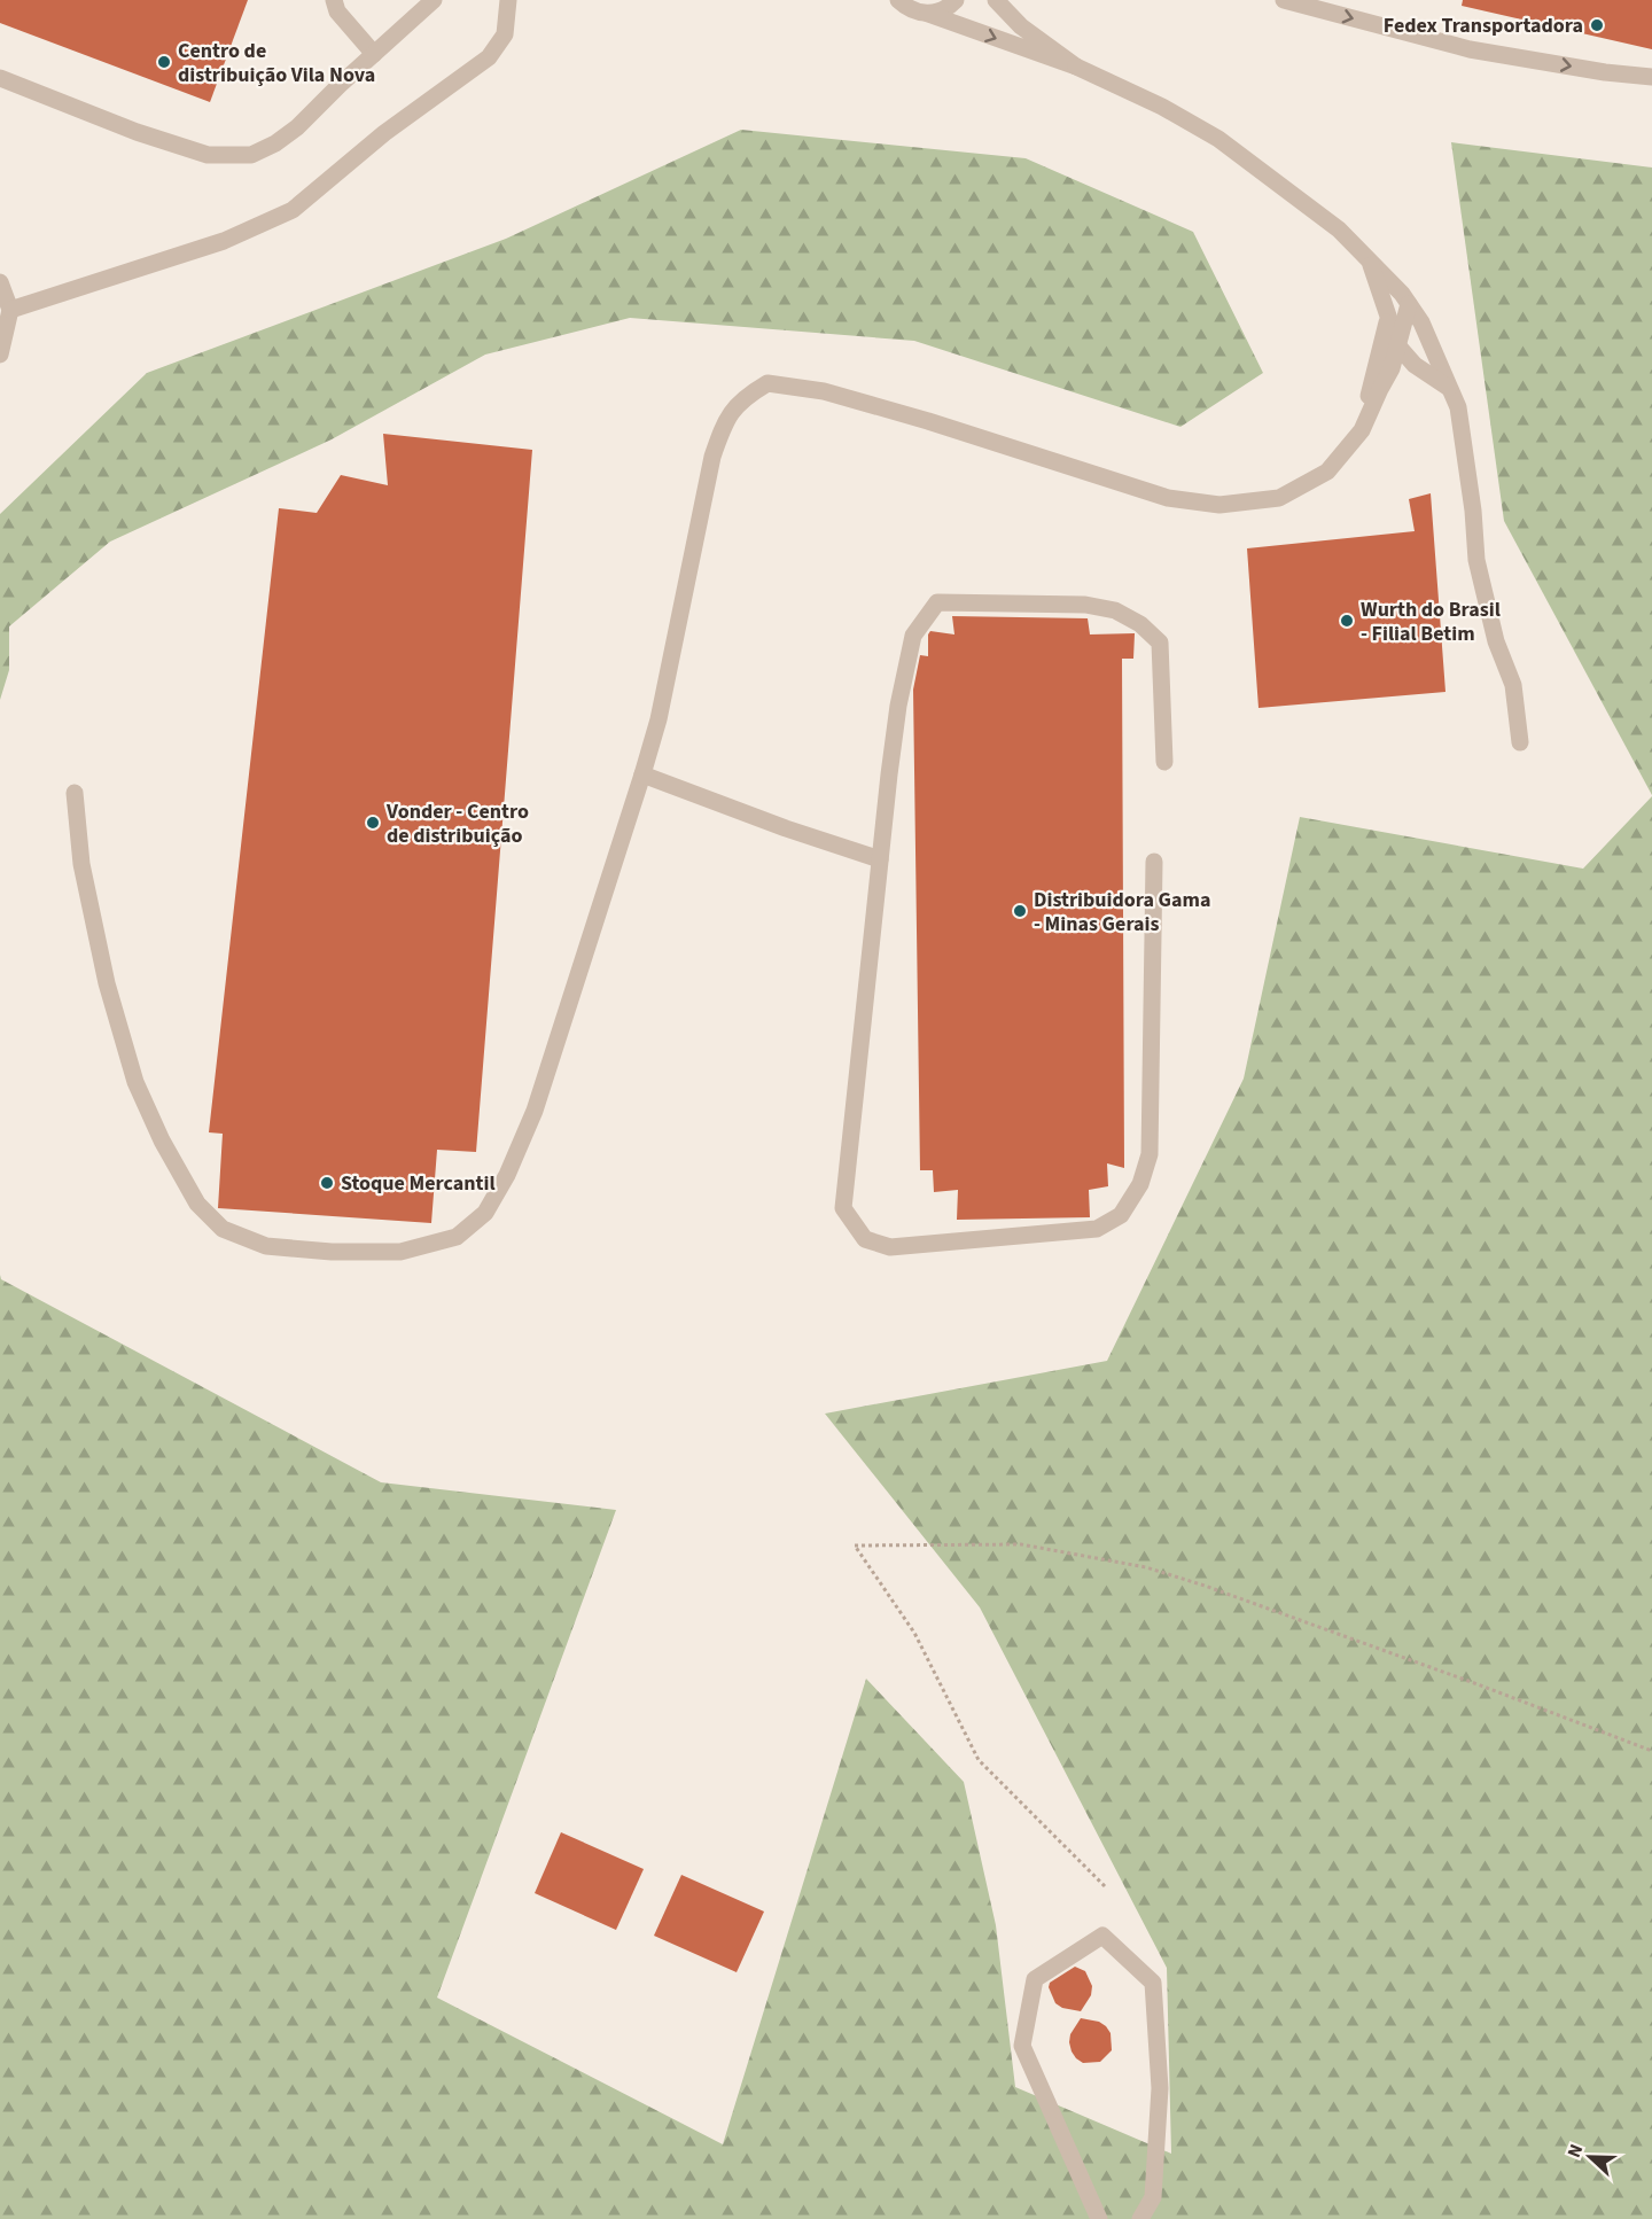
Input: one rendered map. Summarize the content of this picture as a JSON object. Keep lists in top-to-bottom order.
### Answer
{
  "places": [
    "Fedex Transportadora",
    "Centro de distribuição Vila Nova",
    "Wurth do Brasil - Filial Betim",
    "Vonder - Centro de distribuição",
    "Distribuidora Gama - Minas Gerais",
    "Stoque Mercantil"
  ],
  "north": "left"
}
